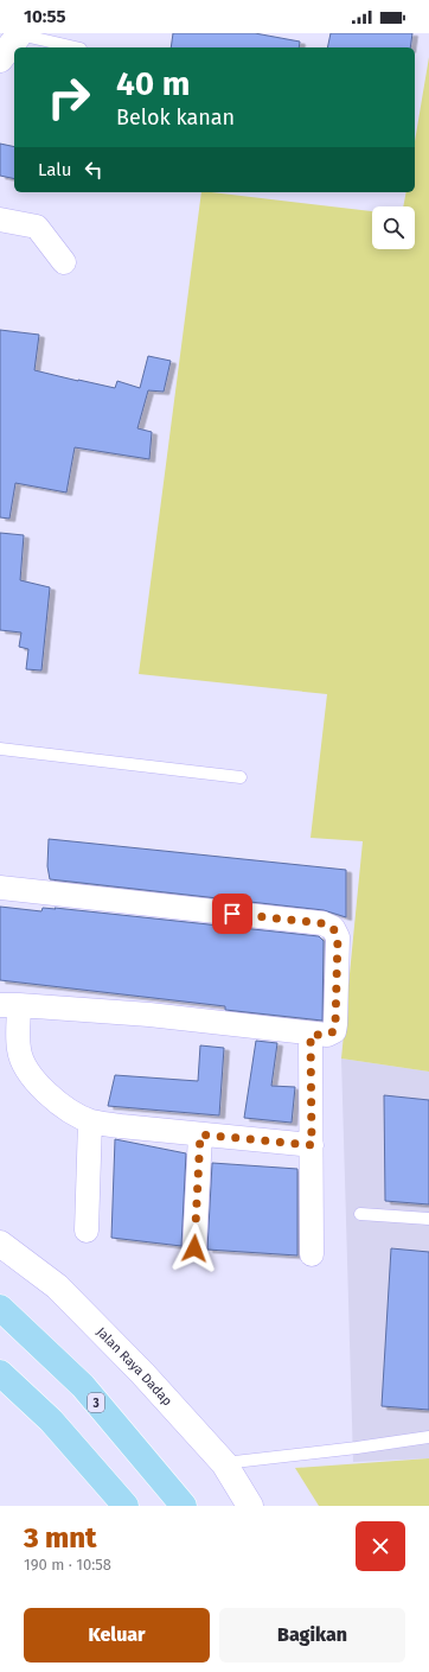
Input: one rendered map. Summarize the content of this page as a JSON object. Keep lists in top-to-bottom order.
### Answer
{
  "streets": {
    "highway": ["3"],
    "main road": ["Jalan Raya Dadap"]
  },
  "page": {
    "status": "10:55",
    "turn": ["40 m", "Belok kanan"],
    "then": "Lalu",
    "heading": ["3 mnt", "190 m · 10:58"],
    "buttons": ["Keluar", "Bagikan"]
  }
}
